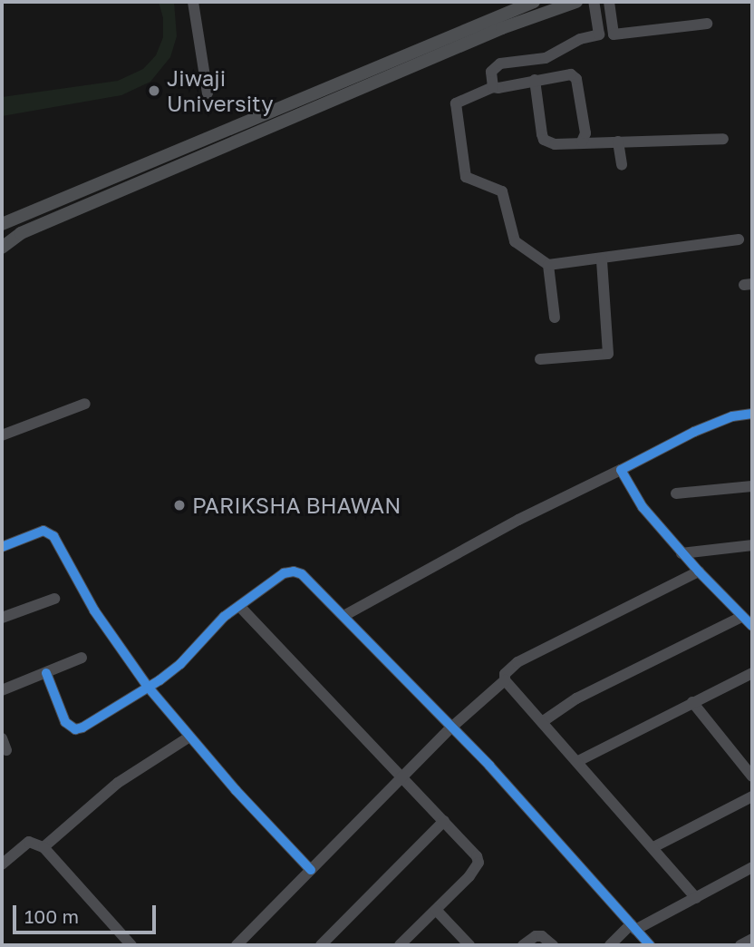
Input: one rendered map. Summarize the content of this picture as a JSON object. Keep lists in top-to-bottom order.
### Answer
{
  "places": ["Jiwaji University", "PARIKSHA BHAWAN"],
  "scale_bar": "100 m"
}
